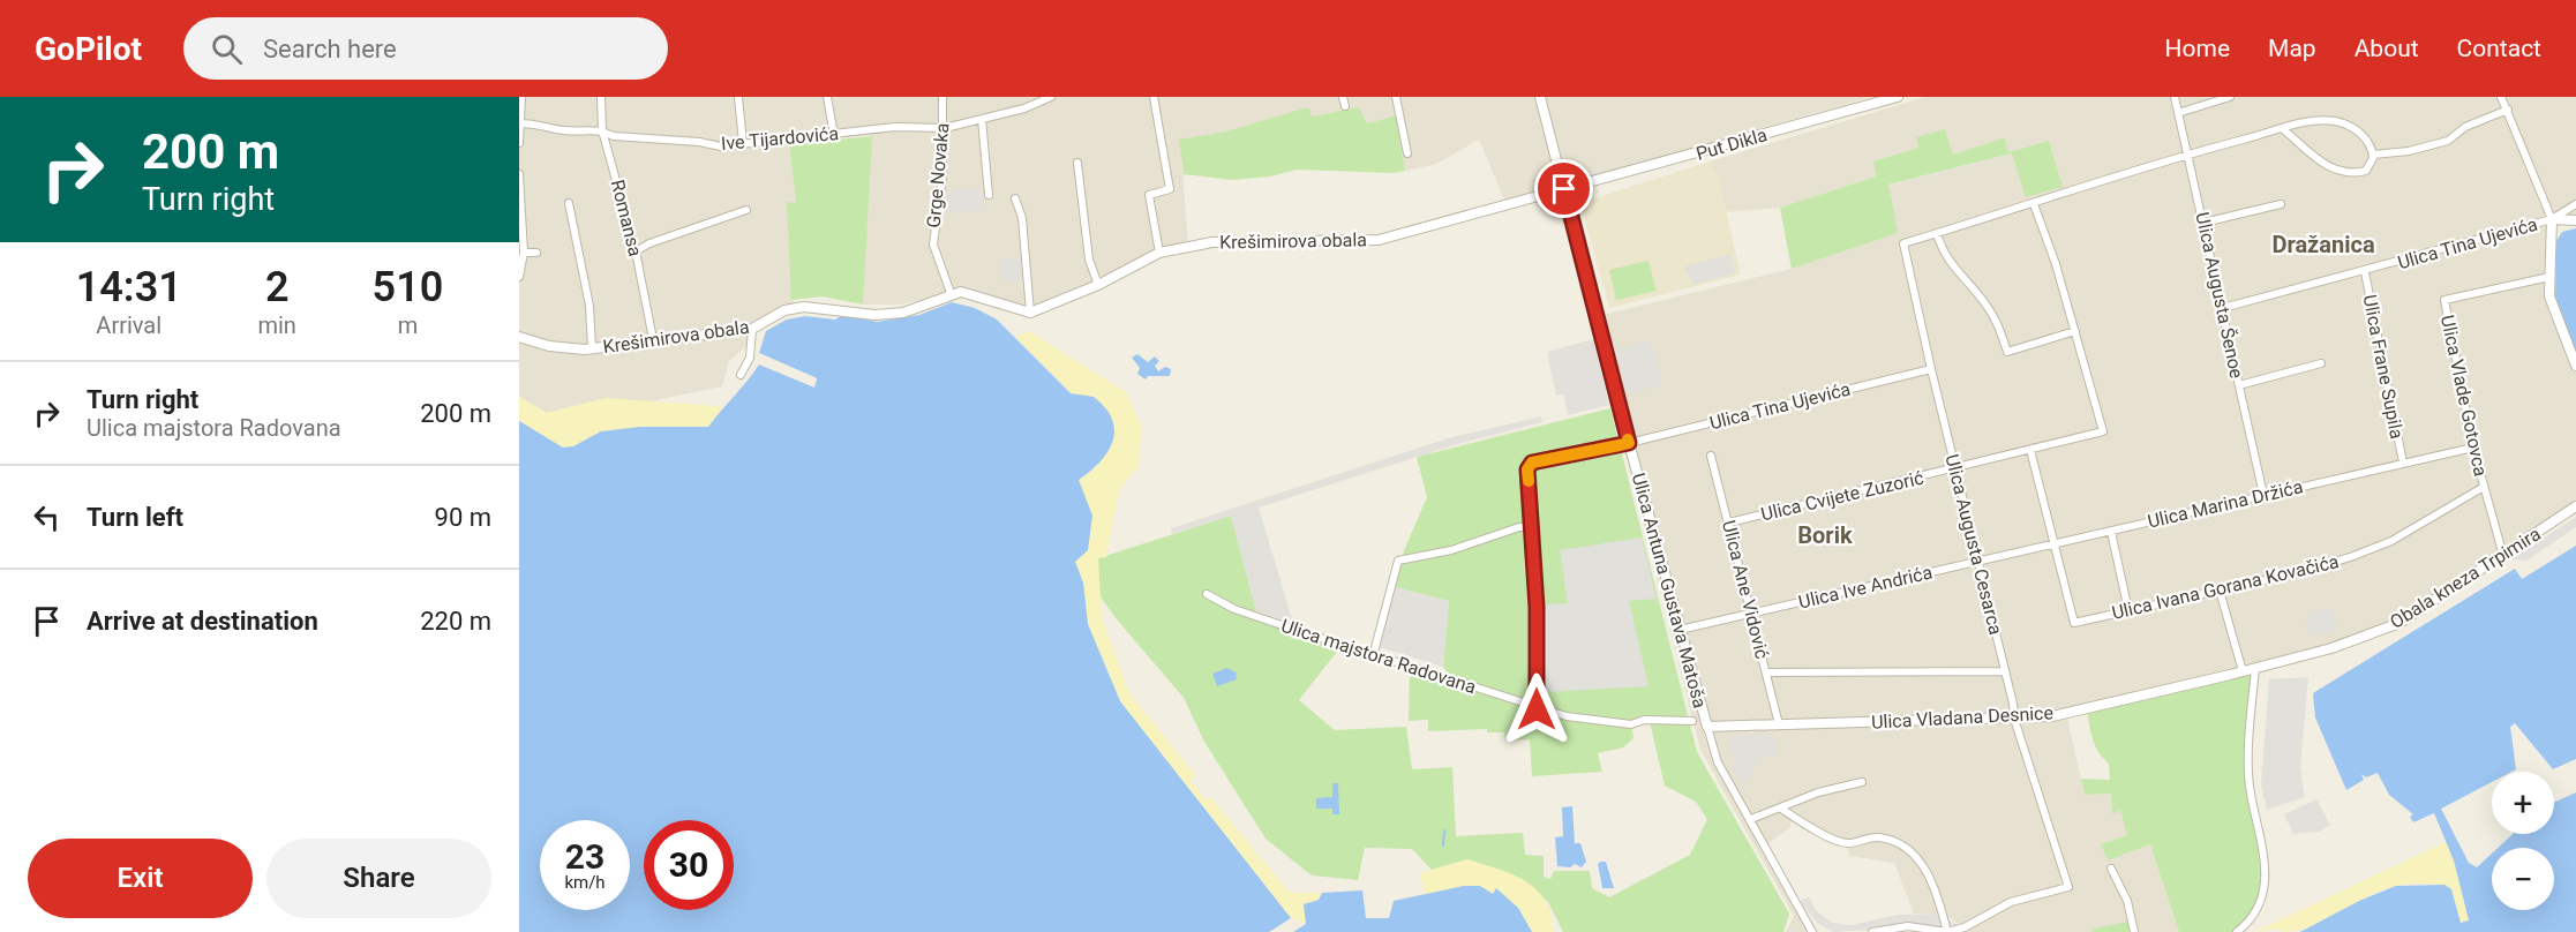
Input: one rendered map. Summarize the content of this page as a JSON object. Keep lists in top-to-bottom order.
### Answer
{
  "streets": {
    "street": [
      "Ive Tijardovića",
      "Put Dikla",
      "Grge Novaka",
      "Romansa",
      "Krešimirova obala",
      "Ulica Tina Ujevića",
      "Ulica Augusta Šenoe",
      "Ulica Frane Supila",
      "Ulica Vlade Gotovca",
      "Ulica Cvijete Zuzorić",
      "Ulica Marina Držića",
      "Ulica Augusta Cesarca",
      "Obala kneza Trpimira",
      "Ulica Ive Andrića",
      "Ulica Ivana Gorana Kovačića",
      "Ulica Ane Vidović",
      "Ulica Antuna Gustava Matoša",
      "Ulica majstora Radovana",
      "Ulica Vladana Desnice"
    ]
  },
  "crossings": [
    ["Ive Tijardovića", "Grge Novaka"],
    ["Ive Tijardovića", "Romansa"],
    ["Put Dikla", "Krešimirova obala"],
    ["Put Dikla", "Ulica Antuna Gustava Matoša"],
    ["Grge Novaka", "Krešimirova obala"],
    ["Romansa", "Krešimirova obala"],
    ["Krešimirova obala", "Ulica Antuna Gustava Matoša"],
    ["Ulica Tina Ujevića", "Ulica Augusta Šenoe"],
    ["Ulica Tina Ujevića", "Ulica Frane Supila"],
    ["Ulica Tina Ujevića", "Ulica Augusta Cesarca"],
    ["Ulica Tina Ujevića", "Ulica Antuna Gustava Matoša"],
    ["Ulica Augusta Šenoe", "Ulica Marina Držića"],
    ["Ulica Frane Supila", "Ulica Marina Držića"],
    ["Ulica Vlade Gotovca", "Ulica Marina Držića"],
    ["Ulica Vlade Gotovca", "Obala kneza Trpimira"],
    ["Ulica Vlade Gotovca", "Ulica Ivana Gorana Kovačića"],
    ["Ulica Cvijete Zuzorić", "Ulica Augusta Cesarca"],
    ["Ulica Cvijete Zuzorić", "Ulica Ane Vidović"],
    ["Ulica Marina Držića", "Ulica Augusta Cesarca"],
    ["Ulica Marina Držića", "Ulica Ive Andrića"],
    ["Ulica Marina Držića", "Ulica Ivana Gorana Kovačića"],
    ["Ulica Augusta Cesarca", "Ulica Ive Andrića"],
    ["Ulica Augusta Cesarca", "Ulica Vladana Desnice"],
    ["Obala kneza Trpimira", "Ulica Vladana Desnice"],
    ["Ulica Ive Andrića", "Ulica Ane Vidović"],
    ["Ulica Ive Andrića", "Ulica Antuna Gustava Matoša"],
    ["Ulica Ane Vidović", "Ulica Vladana Desnice"],
    ["Ulica Antuna Gustava Matoša", "Ulica Vladana Desnice"]
  ],
  "districts": ["Dražanica", "Borik"],
  "page": {
    "header": "GoPilot",
    "search": "Search here",
    "nav": [
      "Home",
      "Map",
      "About",
      "Contact"
    ],
    "turn": ["200 m", "Turn right"],
    "eta": [
      "14:31",
      "Arrival",
      "2",
      "min",
      "510",
      "m"
    ],
    "list": [
      {
        "name": "Turn right",
        "note": "Ulica majstora Radovana",
        "value": "200 m"
      },
      {
        "name": "Turn left",
        "value": "90 m"
      },
      {
        "name": "Arrive at destination",
        "value": "220 m"
      }
    ],
    "map_buttons": ["+", "−"],
    "speed": "23 km/h",
    "limit": "30",
    "buttons": ["Exit", "Share"]
  }
}
